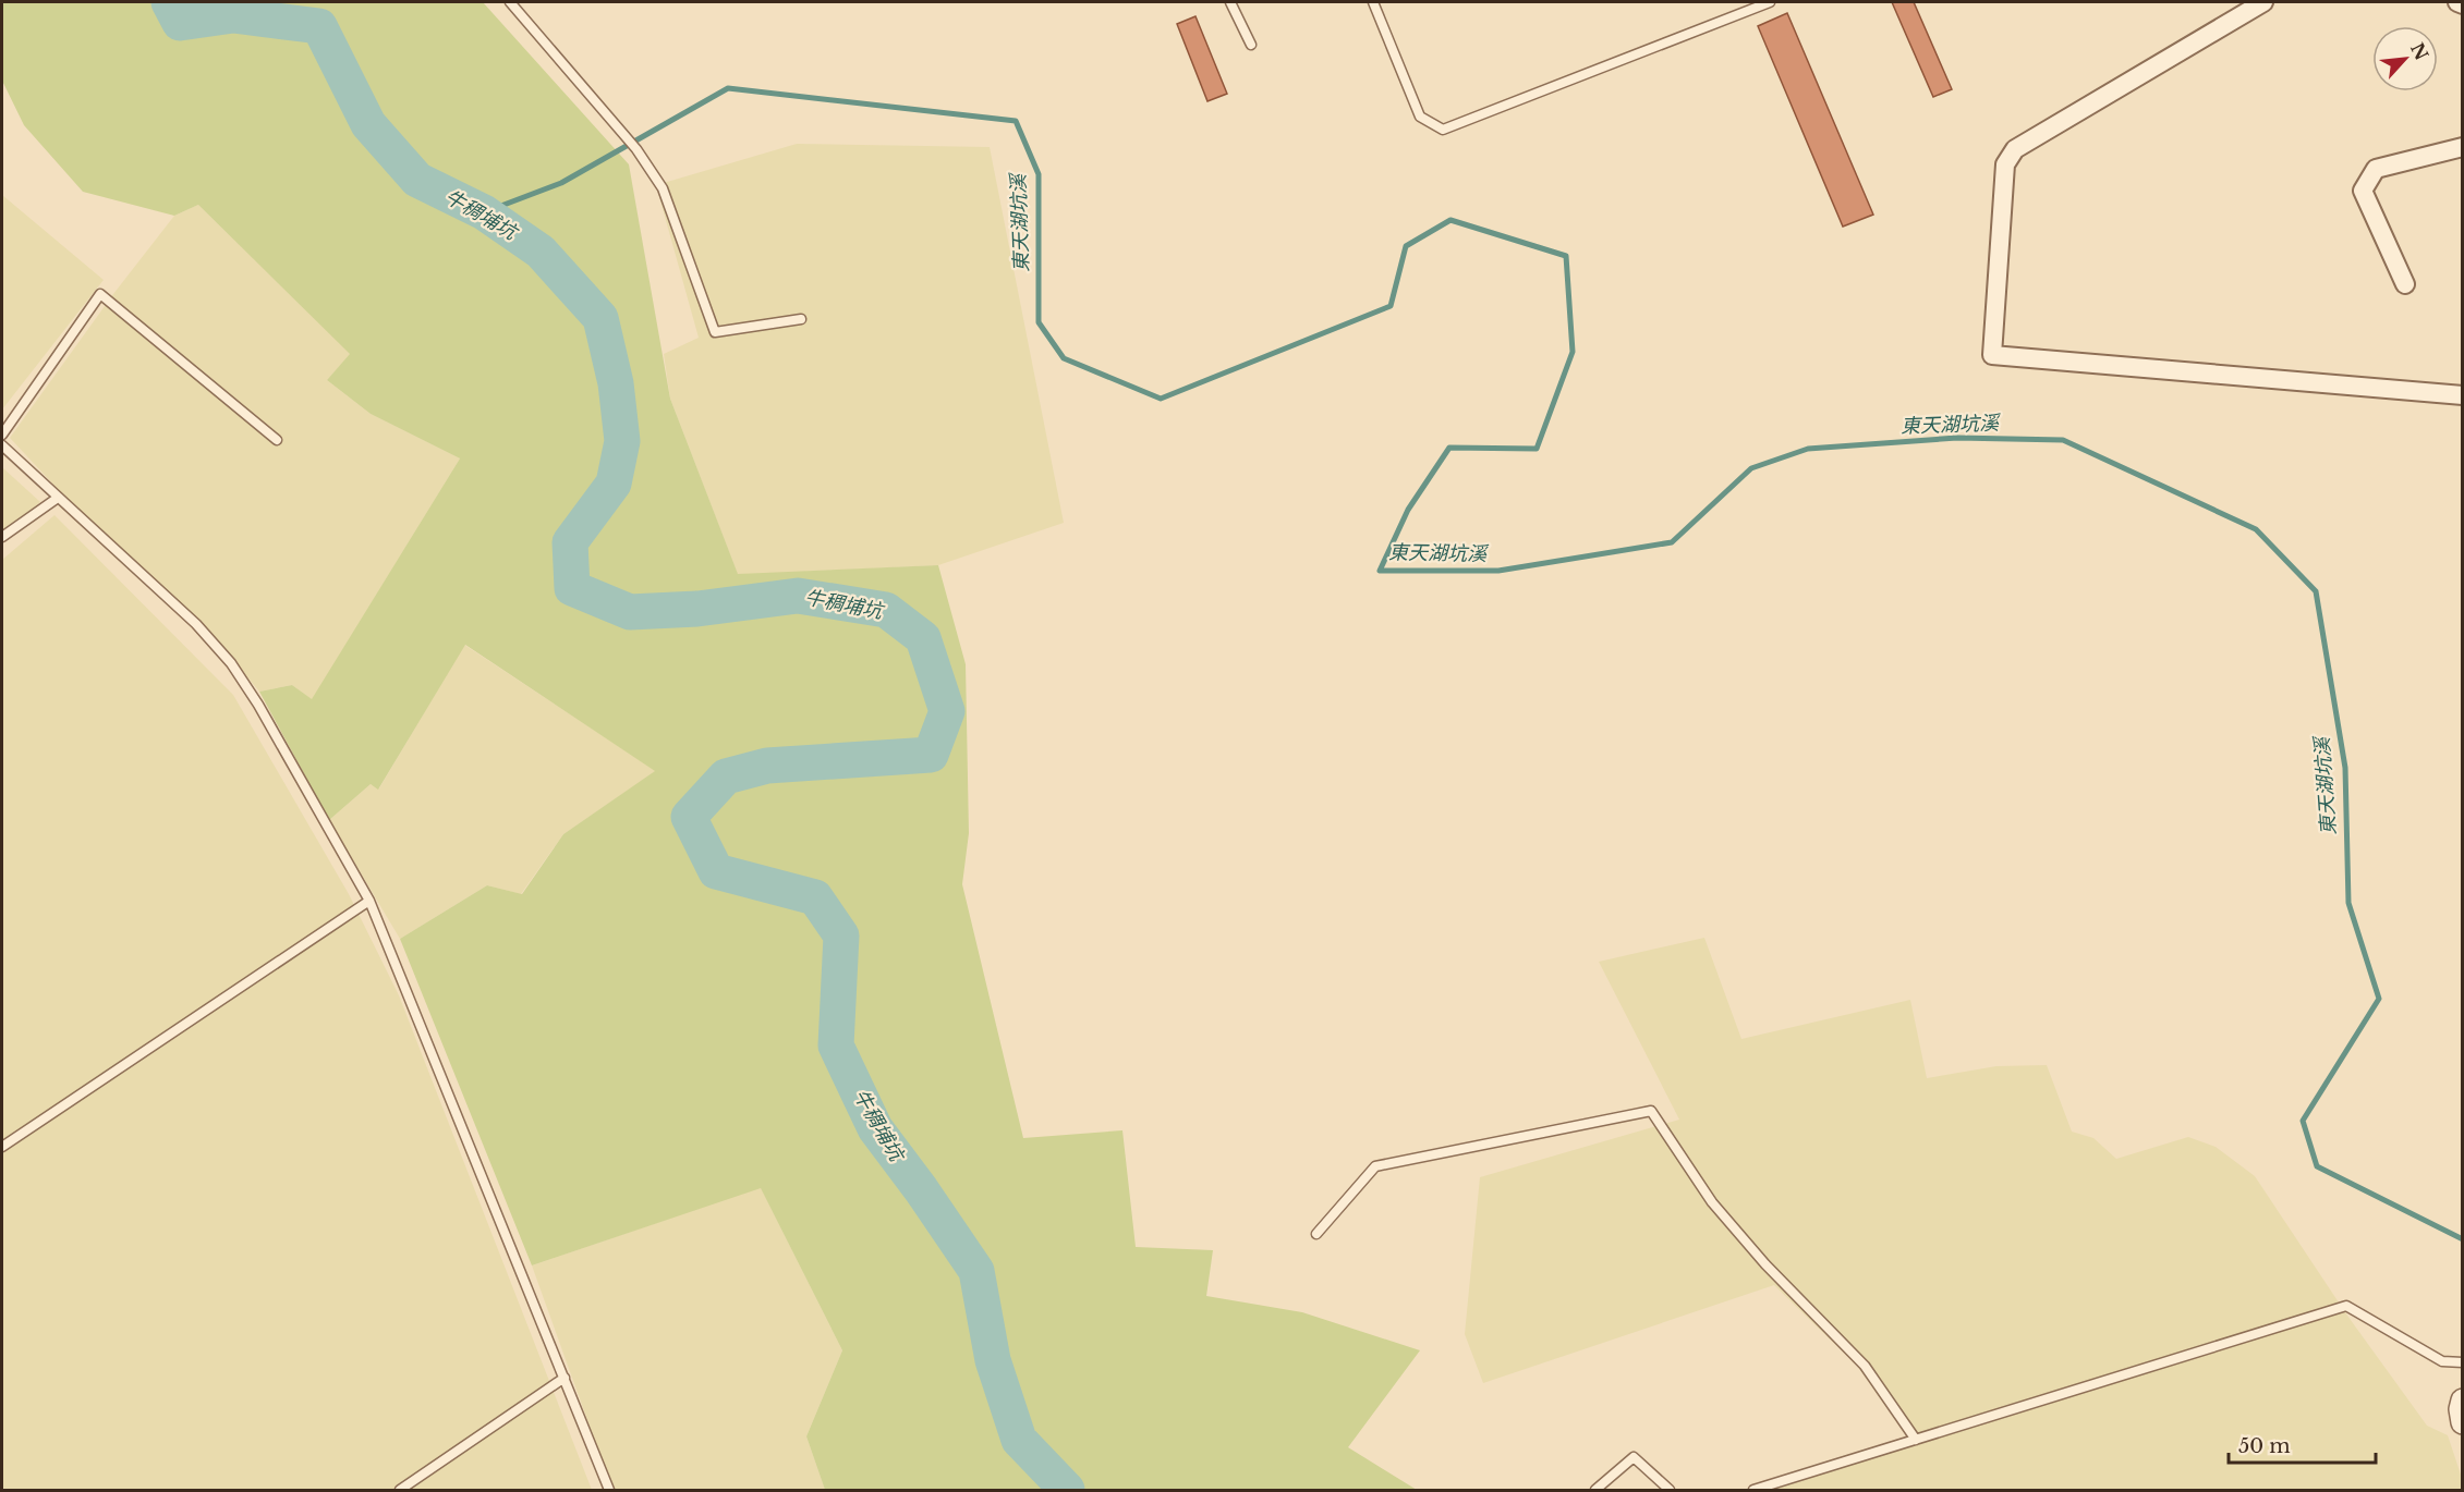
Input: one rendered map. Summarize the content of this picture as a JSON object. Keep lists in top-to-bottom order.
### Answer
{
  "water": ["牛稠埔坑", "東天湖坑溪"],
  "scale_bar": "50 m",
  "north": "top right"
}
